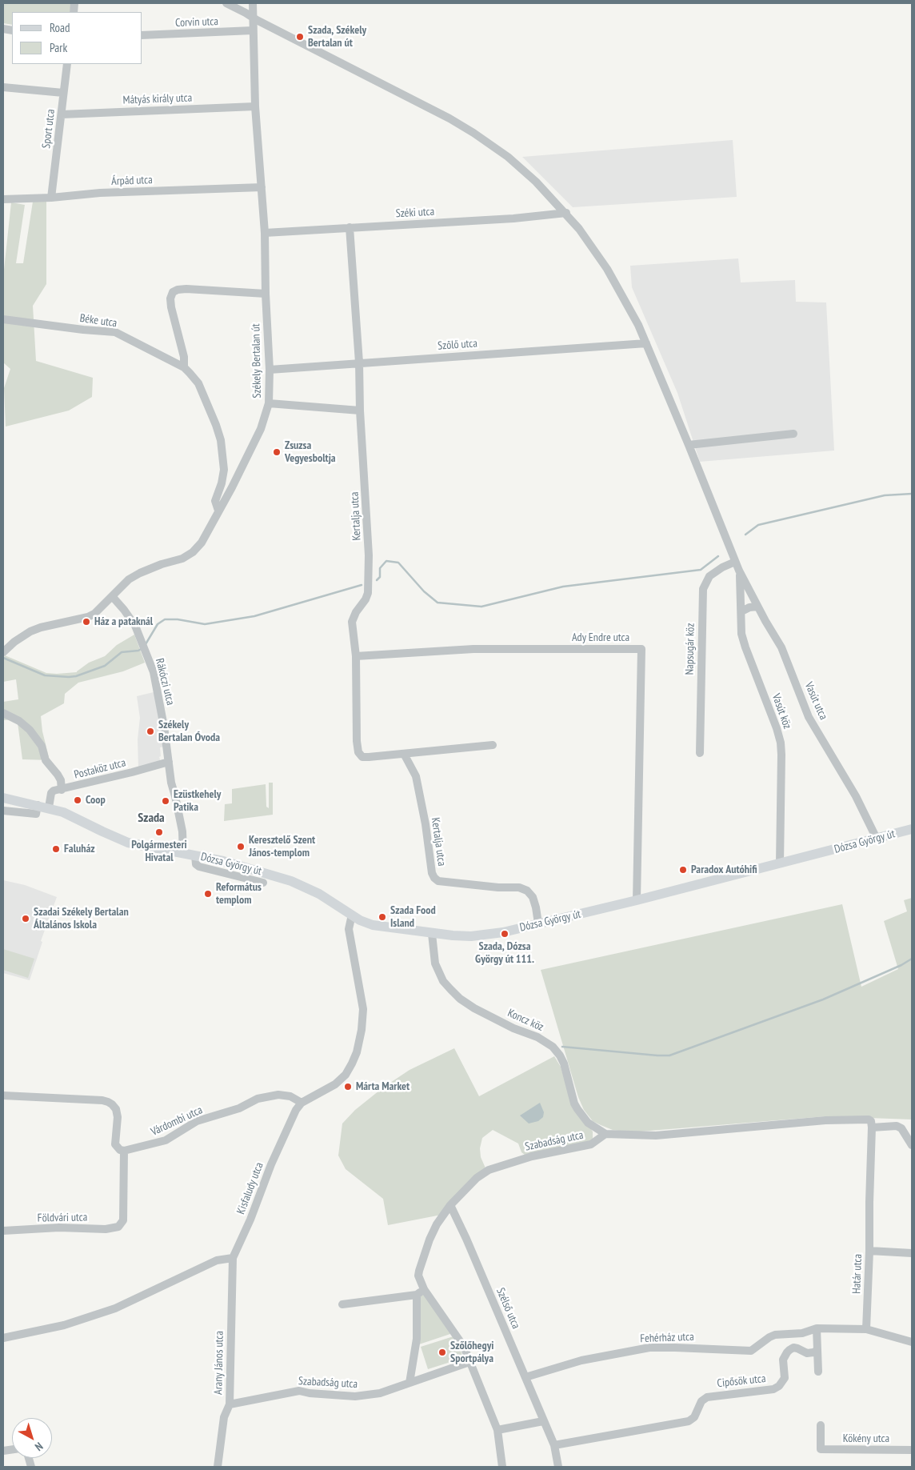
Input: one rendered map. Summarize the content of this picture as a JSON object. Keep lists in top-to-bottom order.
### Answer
{
  "streets": {
    "main road": ["Dózsa György út"],
    "street": [
      "Corvin utca",
      "Mátyás király utca",
      "Sport utca",
      "Árpád utca",
      "Széki utca",
      "Béke utca",
      "Szőlő utca",
      "Székely Bertalan út",
      "Kertalja utca",
      "Ady Endre utca",
      "Napsugár köz",
      "Rákóczi utca",
      "Vasút utca",
      "Vasút köz",
      "Postaköz utca",
      "Koncz köz",
      "Várdombi utca",
      "Szabadság utca",
      "Kisfaludy utca",
      "Földvári utca",
      "Határ utca",
      "Szélső utca",
      "Fehérház utca",
      "Arany János utca",
      "Cipősök utca",
      "Kökény utca"
    ]
  },
  "crossings": [
    ["Corvin utca", "Székely Bertalan út"],
    ["Mátyás király utca", "Sport utca"],
    ["Mátyás király utca", "Székely Bertalan út"],
    ["Sport utca", "Árpád utca"],
    ["Árpád utca", "Székely Bertalan út"],
    ["Széki utca", "Székely Bertalan út"],
    ["Széki utca", "Kertalja utca"],
    ["Széki utca", "Vasút utca"],
    ["Béke utca", "Székely Bertalan út"],
    ["Szőlő utca", "Székely Bertalan út"],
    ["Szőlő utca", "Kertalja utca"],
    ["Szőlő utca", "Vasút utca"],
    ["Székely Bertalan út", "Rákóczi utca"],
    ["Székely Bertalan út", "Vasút utca"],
    ["Kertalja utca", "Ady Endre utca"],
    ["Kertalja utca", "Dózsa György út"],
    ["Ady Endre utca", "Dózsa György út"],
    ["Napsugár köz", "Vasút utca"],
    ["Rákóczi utca", "Postaköz utca"],
    ["Rákóczi utca", "Dózsa György út"],
    ["Vasút utca", "Vasút köz"],
    ["Vasút utca", "Dózsa György út"],
    ["Vasút köz", "Dózsa György út"],
    ["Postaköz utca", "Dózsa György út"],
    ["Dózsa György út", "Koncz köz"],
    ["Dózsa György út", "Kisfaludy utca"],
    ["Koncz köz", "Szabadság utca"],
    ["Várdombi utca", "Kisfaludy utca"],
    ["Várdombi utca", "Földvári utca"],
    ["Szabadság utca", "Szélső utca"],
    ["Szabadság utca", "Arany János utca"],
    ["Kisfaludy utca", "Arany János utca"],
    ["Szélső utca", "Fehérház utca"],
    ["Szélső utca", "Cipősök utca"]
  ],
  "districts": ["Szada"],
  "places": [
    "Szada, Székely Bertalan út",
    "Zsuzsa Vegyesboltja",
    "Ház a pataknál",
    "Székely Bertalan Óvoda",
    "Coop",
    "Ezüstkehely Patika",
    "Polgármesteri Hivatal",
    "Keresztelő Szent János-templom",
    "Faluház",
    "Paradox Autóhifi",
    "Református templom",
    "Szada Food Island",
    "Szadai Székely Bertalan Általános Iskola",
    "Szada, Dózsa György út 111.",
    "Márta Market",
    "Szőlőhegyi Sportpálya"
  ],
  "legend": ["Road", "Park"],
  "north": "bottom right"
}
